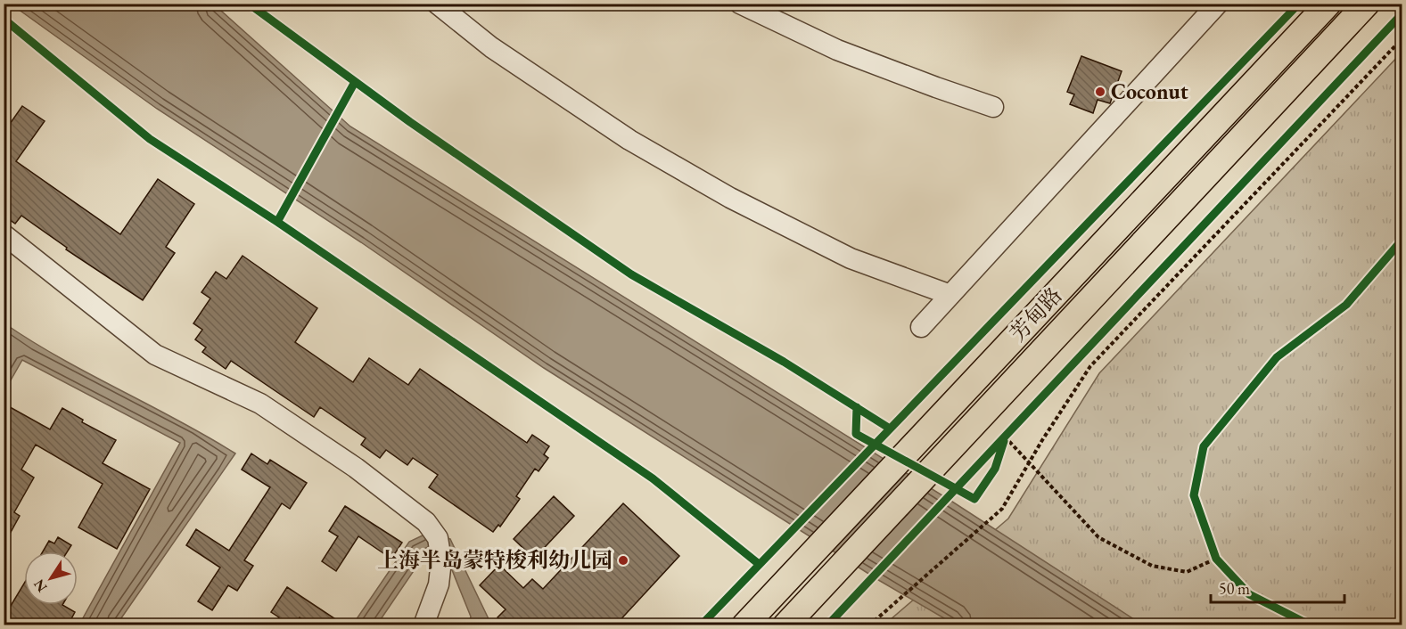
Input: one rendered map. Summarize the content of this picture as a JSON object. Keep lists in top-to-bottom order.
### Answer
{
  "streets": {
    "main road": ["芳甸路"]
  },
  "places": ["Coconut", "上海半岛蒙特梭利幼儿园"],
  "scale_bar": "50 m",
  "north": "bottom left"
}
